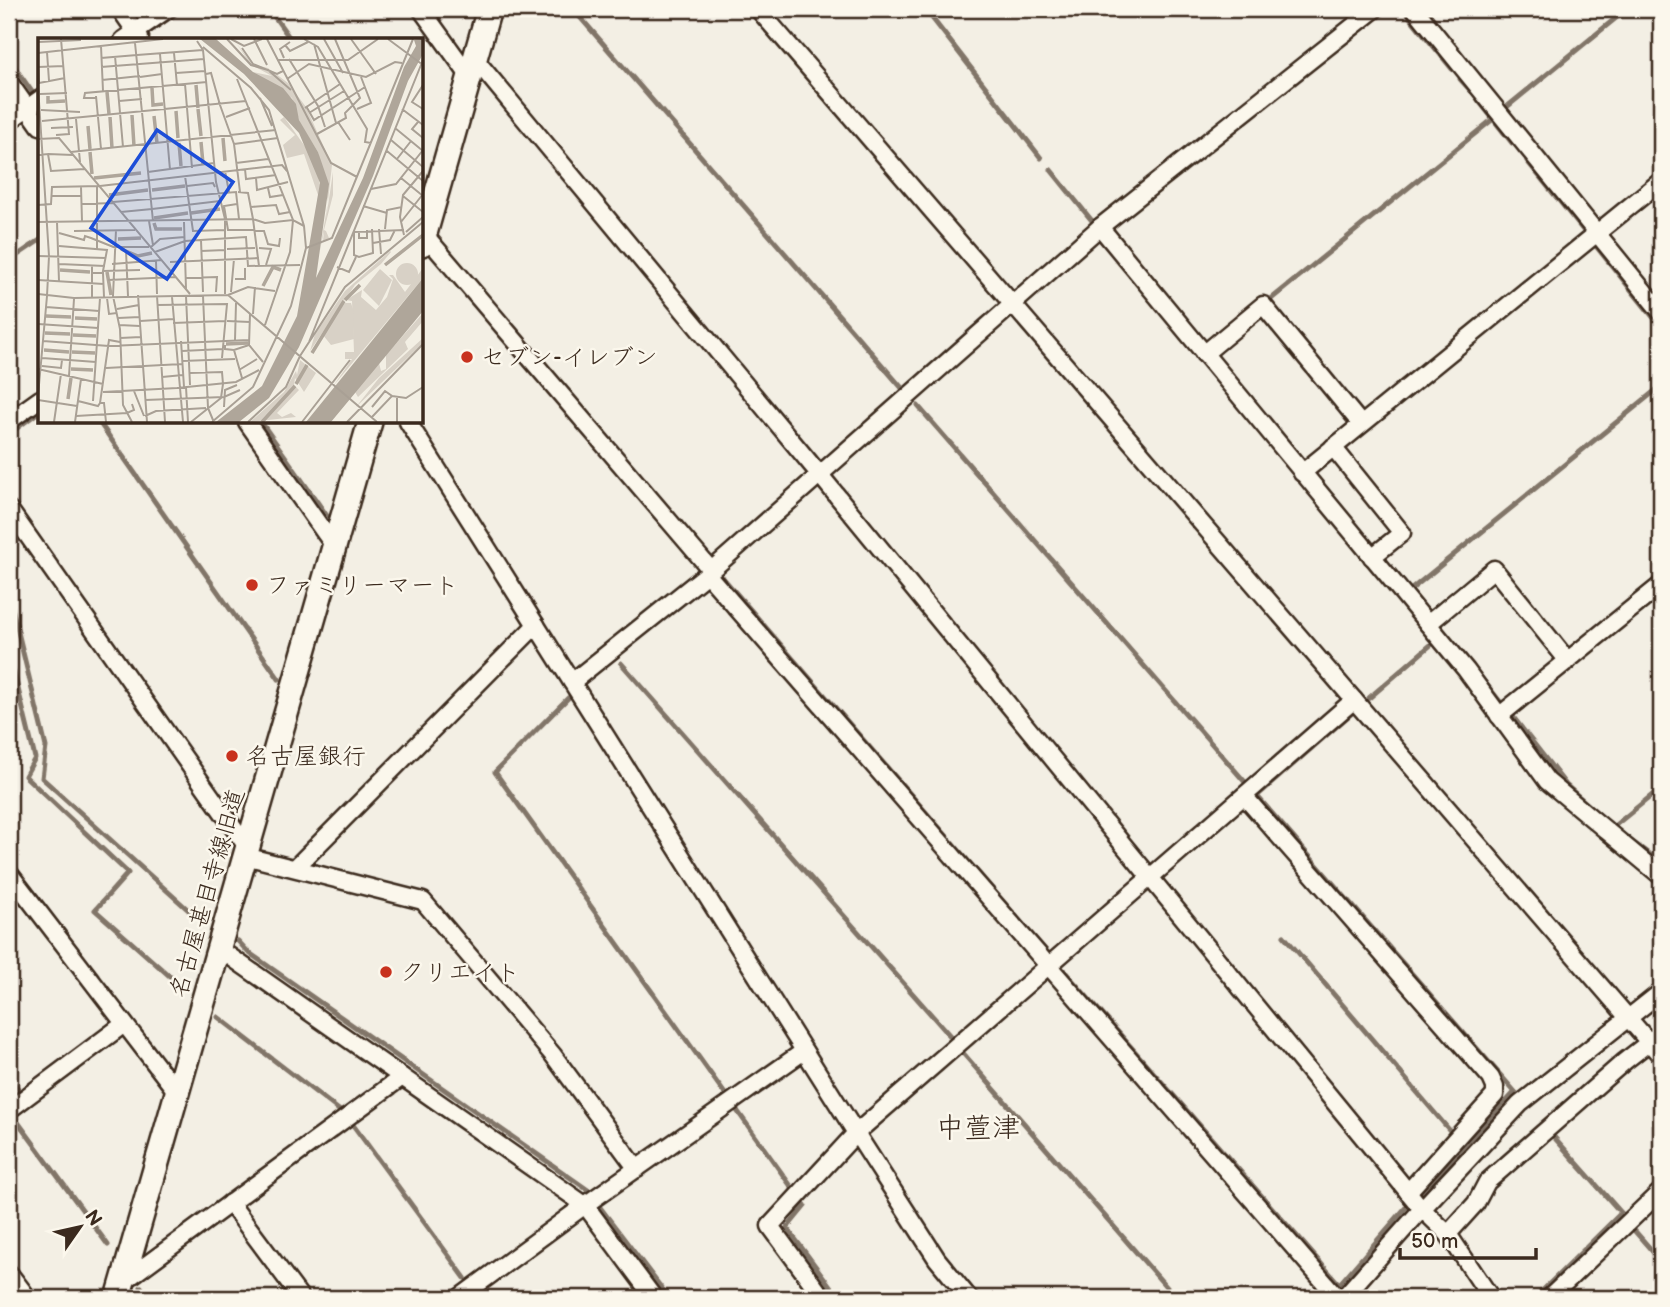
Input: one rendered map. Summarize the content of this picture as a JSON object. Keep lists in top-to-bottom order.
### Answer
{
  "streets": {
    "street": ["名古屋甚目寺線旧道"]
  },
  "districts": ["中萱津"],
  "places": [
    "セブン-イレブン",
    "ファミリーマート",
    "名古屋銀行",
    "クリエイト"
  ],
  "scale_bar": "50 m",
  "north": "top right"
}
